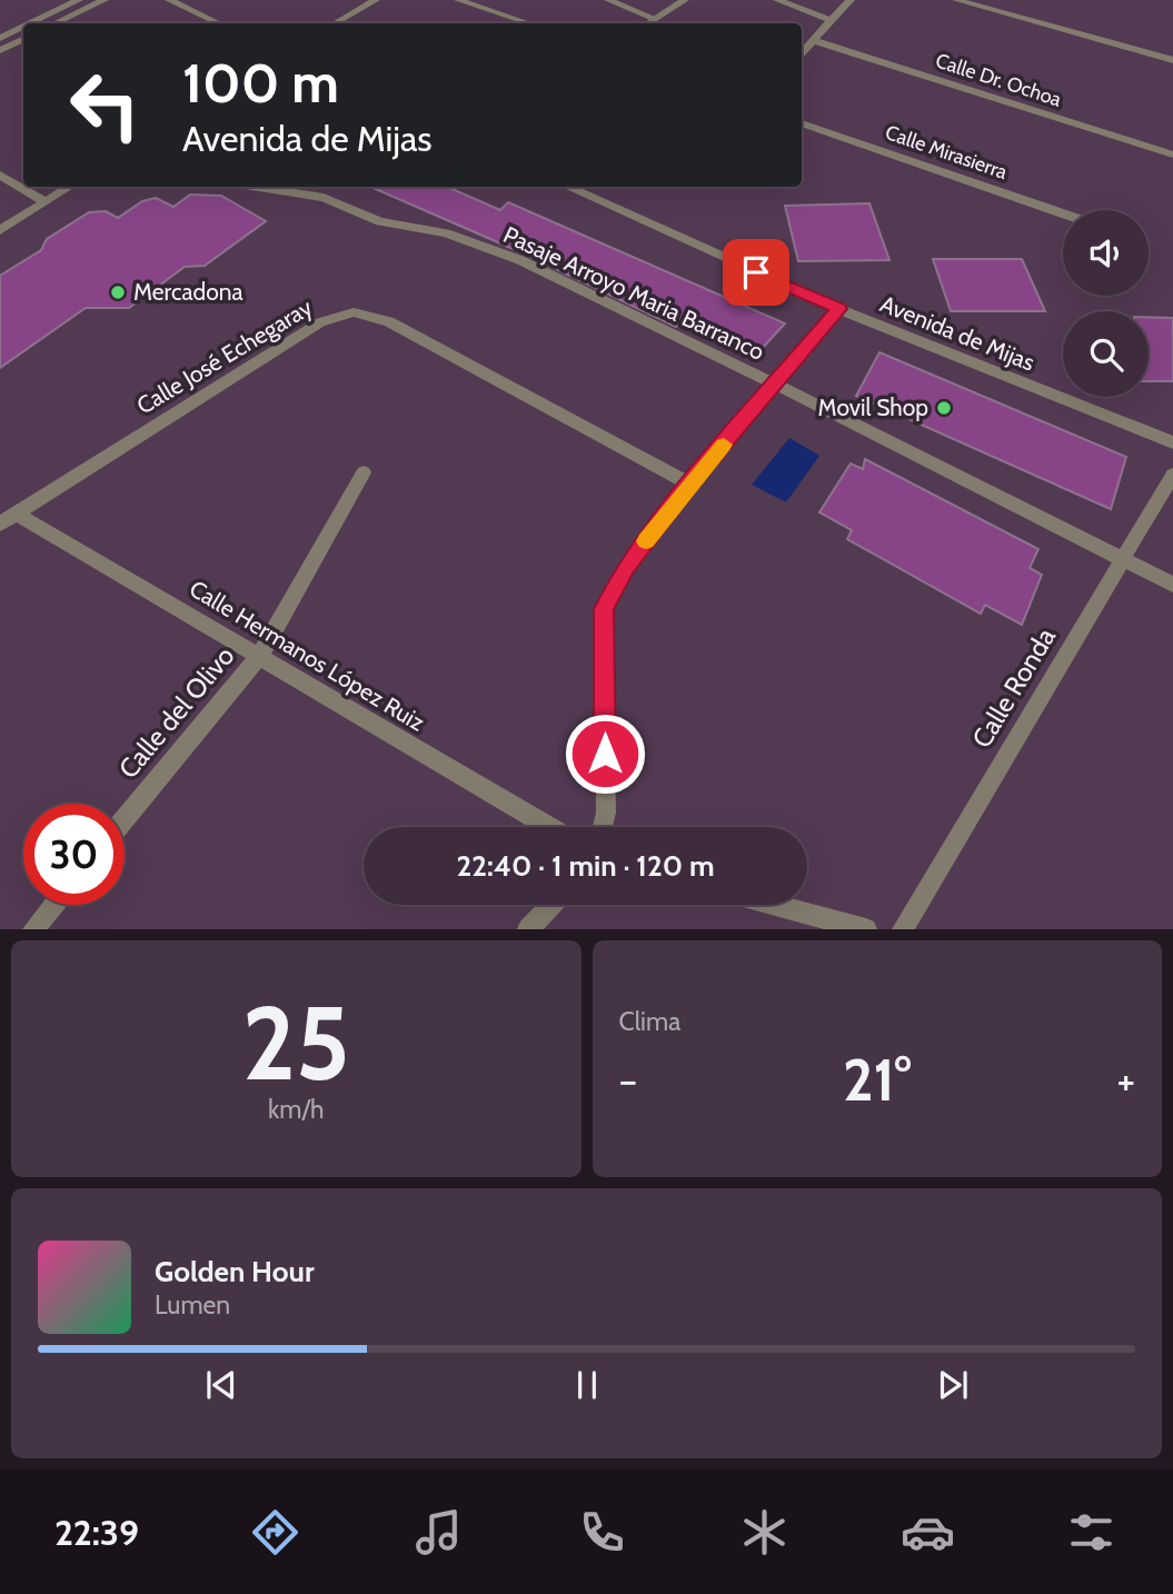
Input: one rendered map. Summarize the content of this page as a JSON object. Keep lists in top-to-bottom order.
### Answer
{
  "streets": {
    "street": [
      "Calle Dr. Ochoa",
      "Calle Mirasierra",
      "Pasaje Arroyo Maria Barranco",
      "Avenida de Mijas",
      "Calle José Echegaray",
      "Calle Hermanos López Ruiz",
      "Calle Ronda",
      "Calle del Olivo"
    ]
  },
  "crossings": [
    ["Pasaje Arroyo Maria Barranco", "Calle Ronda"],
    ["Calle José Echegaray", "Calle Hermanos López Ruiz"],
    ["Calle Hermanos López Ruiz", "Calle del Olivo"]
  ],
  "places": ["Mercadona", "Movil Shop"],
  "page": {
    "turn": ["100 m", "Avenida de Mijas"],
    "limit": "30",
    "trip": "22:40 · 1 min · 120 m",
    "tile": [
      ["25", "km/h"],
      "Clima"
    ],
    "heat": ["−", "21°", "+"],
    "song": ["Golden Hour", "Lumen"],
    "tabs": "22:39"
  }
}
